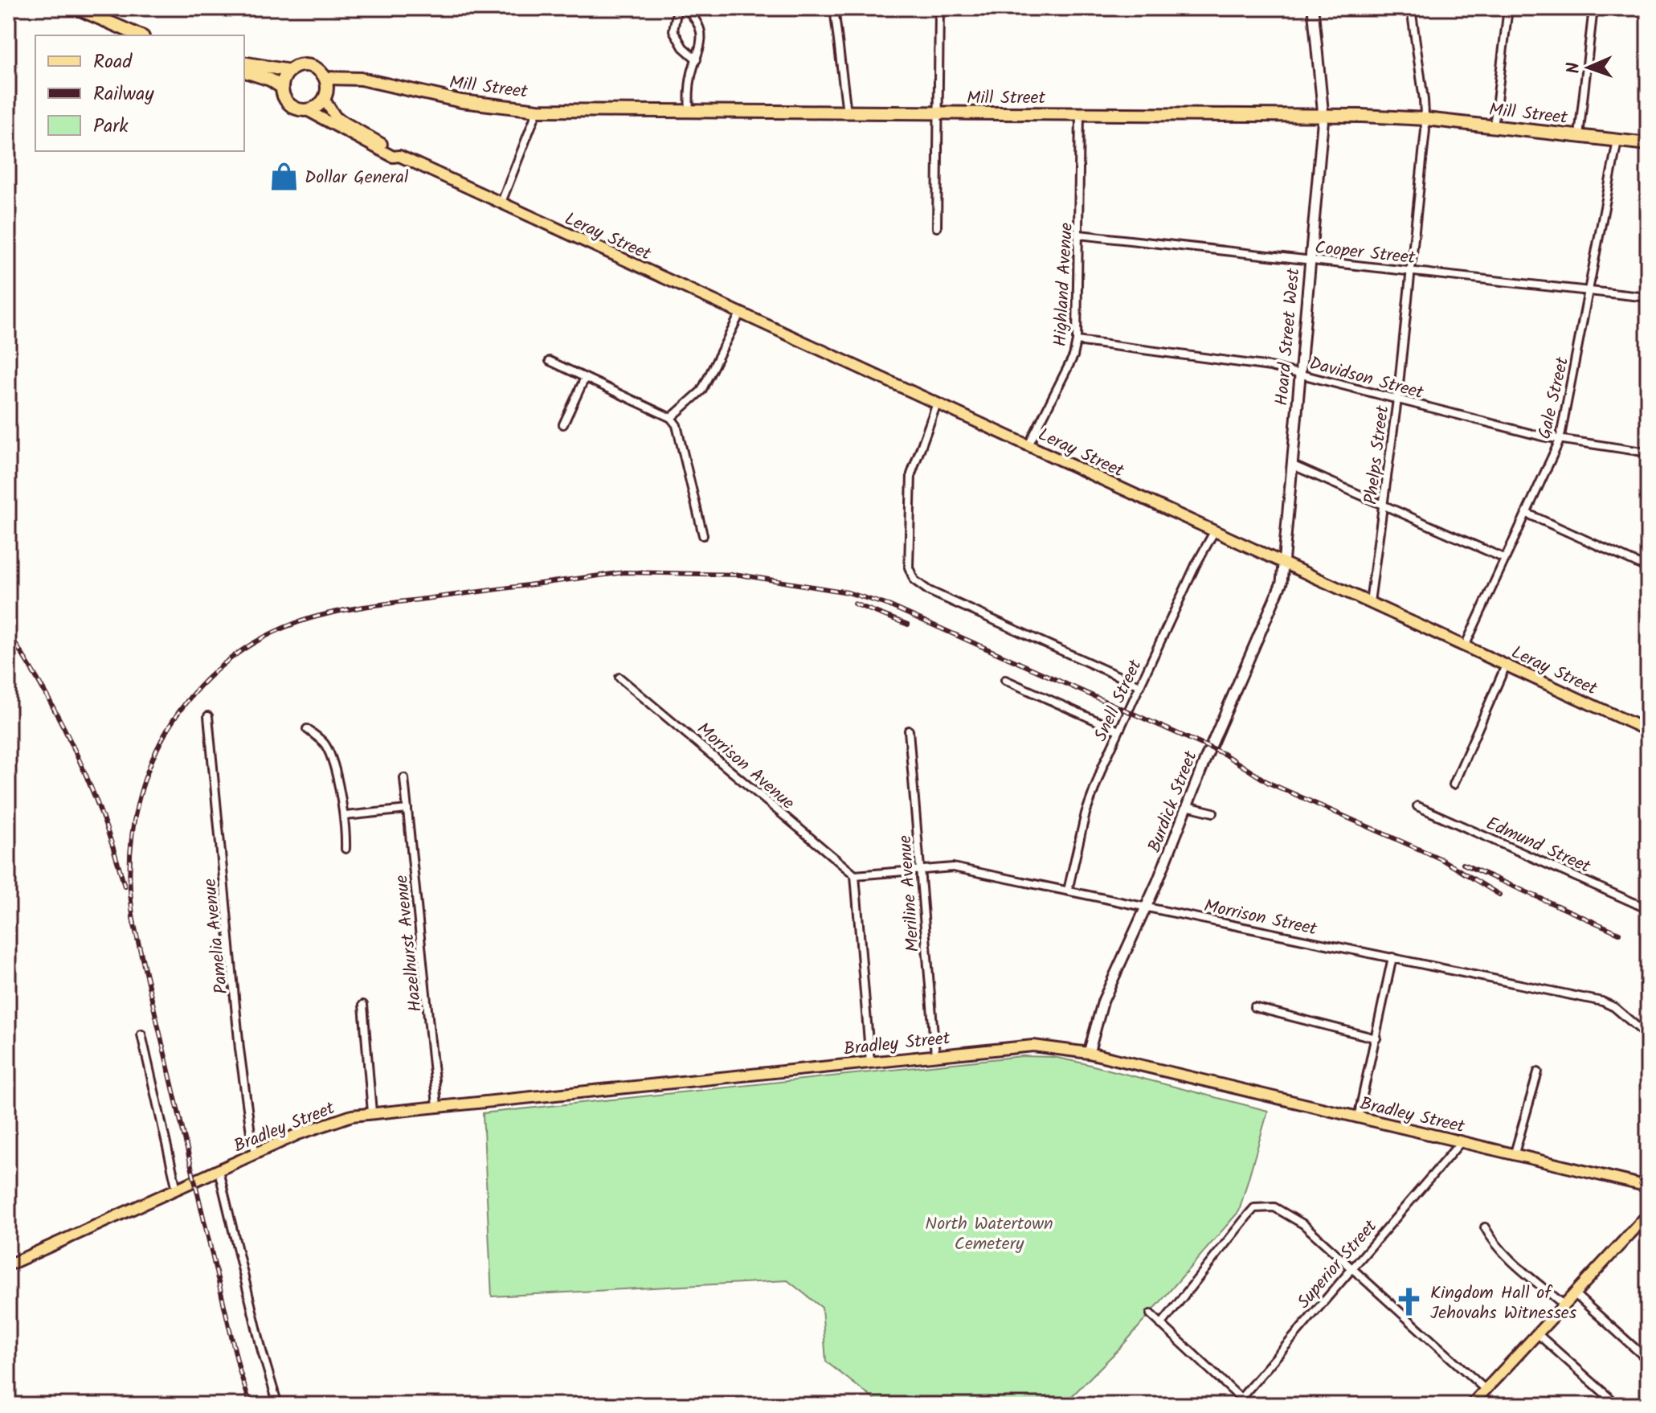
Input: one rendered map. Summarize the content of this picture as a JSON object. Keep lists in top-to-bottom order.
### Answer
{
  "streets": {
    "highway": ["Mill Street"],
    "main road": ["Leray Street", "Bradley Street"],
    "street": [
      "Cooper Street",
      "Highland Avenue",
      "Hoard Street West",
      "Davidson Street",
      "Gale Street",
      "Phelps Street",
      "Snell Street",
      "Morrison Avenue",
      "Burdick Street",
      "Edmund Street",
      "Meriline Avenue",
      "Morrison Street",
      "Pamelia Avenue",
      "Hazelhurst Avenue",
      "Superior Street"
    ]
  },
  "crossings": [
    ["Mill Street", "Highland Avenue"],
    ["Mill Street", "Hoard Street West"],
    ["Mill Street", "Gale Street"],
    ["Mill Street", "Phelps Street"],
    ["Leray Street", "Highland Avenue"],
    ["Leray Street", "Hoard Street West"],
    ["Leray Street", "Gale Street"],
    ["Leray Street", "Phelps Street"],
    ["Leray Street", "Snell Street"],
    ["Leray Street", "Burdick Street"],
    ["Cooper Street", "Highland Avenue"],
    ["Cooper Street", "Hoard Street West"],
    ["Cooper Street", "Gale Street"],
    ["Cooper Street", "Phelps Street"],
    ["Highland Avenue", "Davidson Street"],
    ["Hoard Street West", "Davidson Street"],
    ["Hoard Street West", "Burdick Street"],
    ["Davidson Street", "Gale Street"],
    ["Davidson Street", "Phelps Street"],
    ["Snell Street", "Morrison Street"],
    ["Morrison Avenue", "Morrison Street"],
    ["Burdick Street", "Morrison Street"],
    ["Burdick Street", "Bradley Street"],
    ["Meriline Avenue", "Morrison Street"],
    ["Meriline Avenue", "Bradley Street"],
    ["Pamelia Avenue", "Bradley Street"],
    ["Hazelhurst Avenue", "Bradley Street"],
    ["Bradley Street", "Superior Street"]
  ],
  "parks": ["North Watertown Cemetery"],
  "places": {
    "shop": ["Dollar General"],
    "church": ["Kingdom Hall of Jehovahs Witnesses"]
  },
  "legend": ["Road", "Railway", "Park"],
  "north": "left"
}
